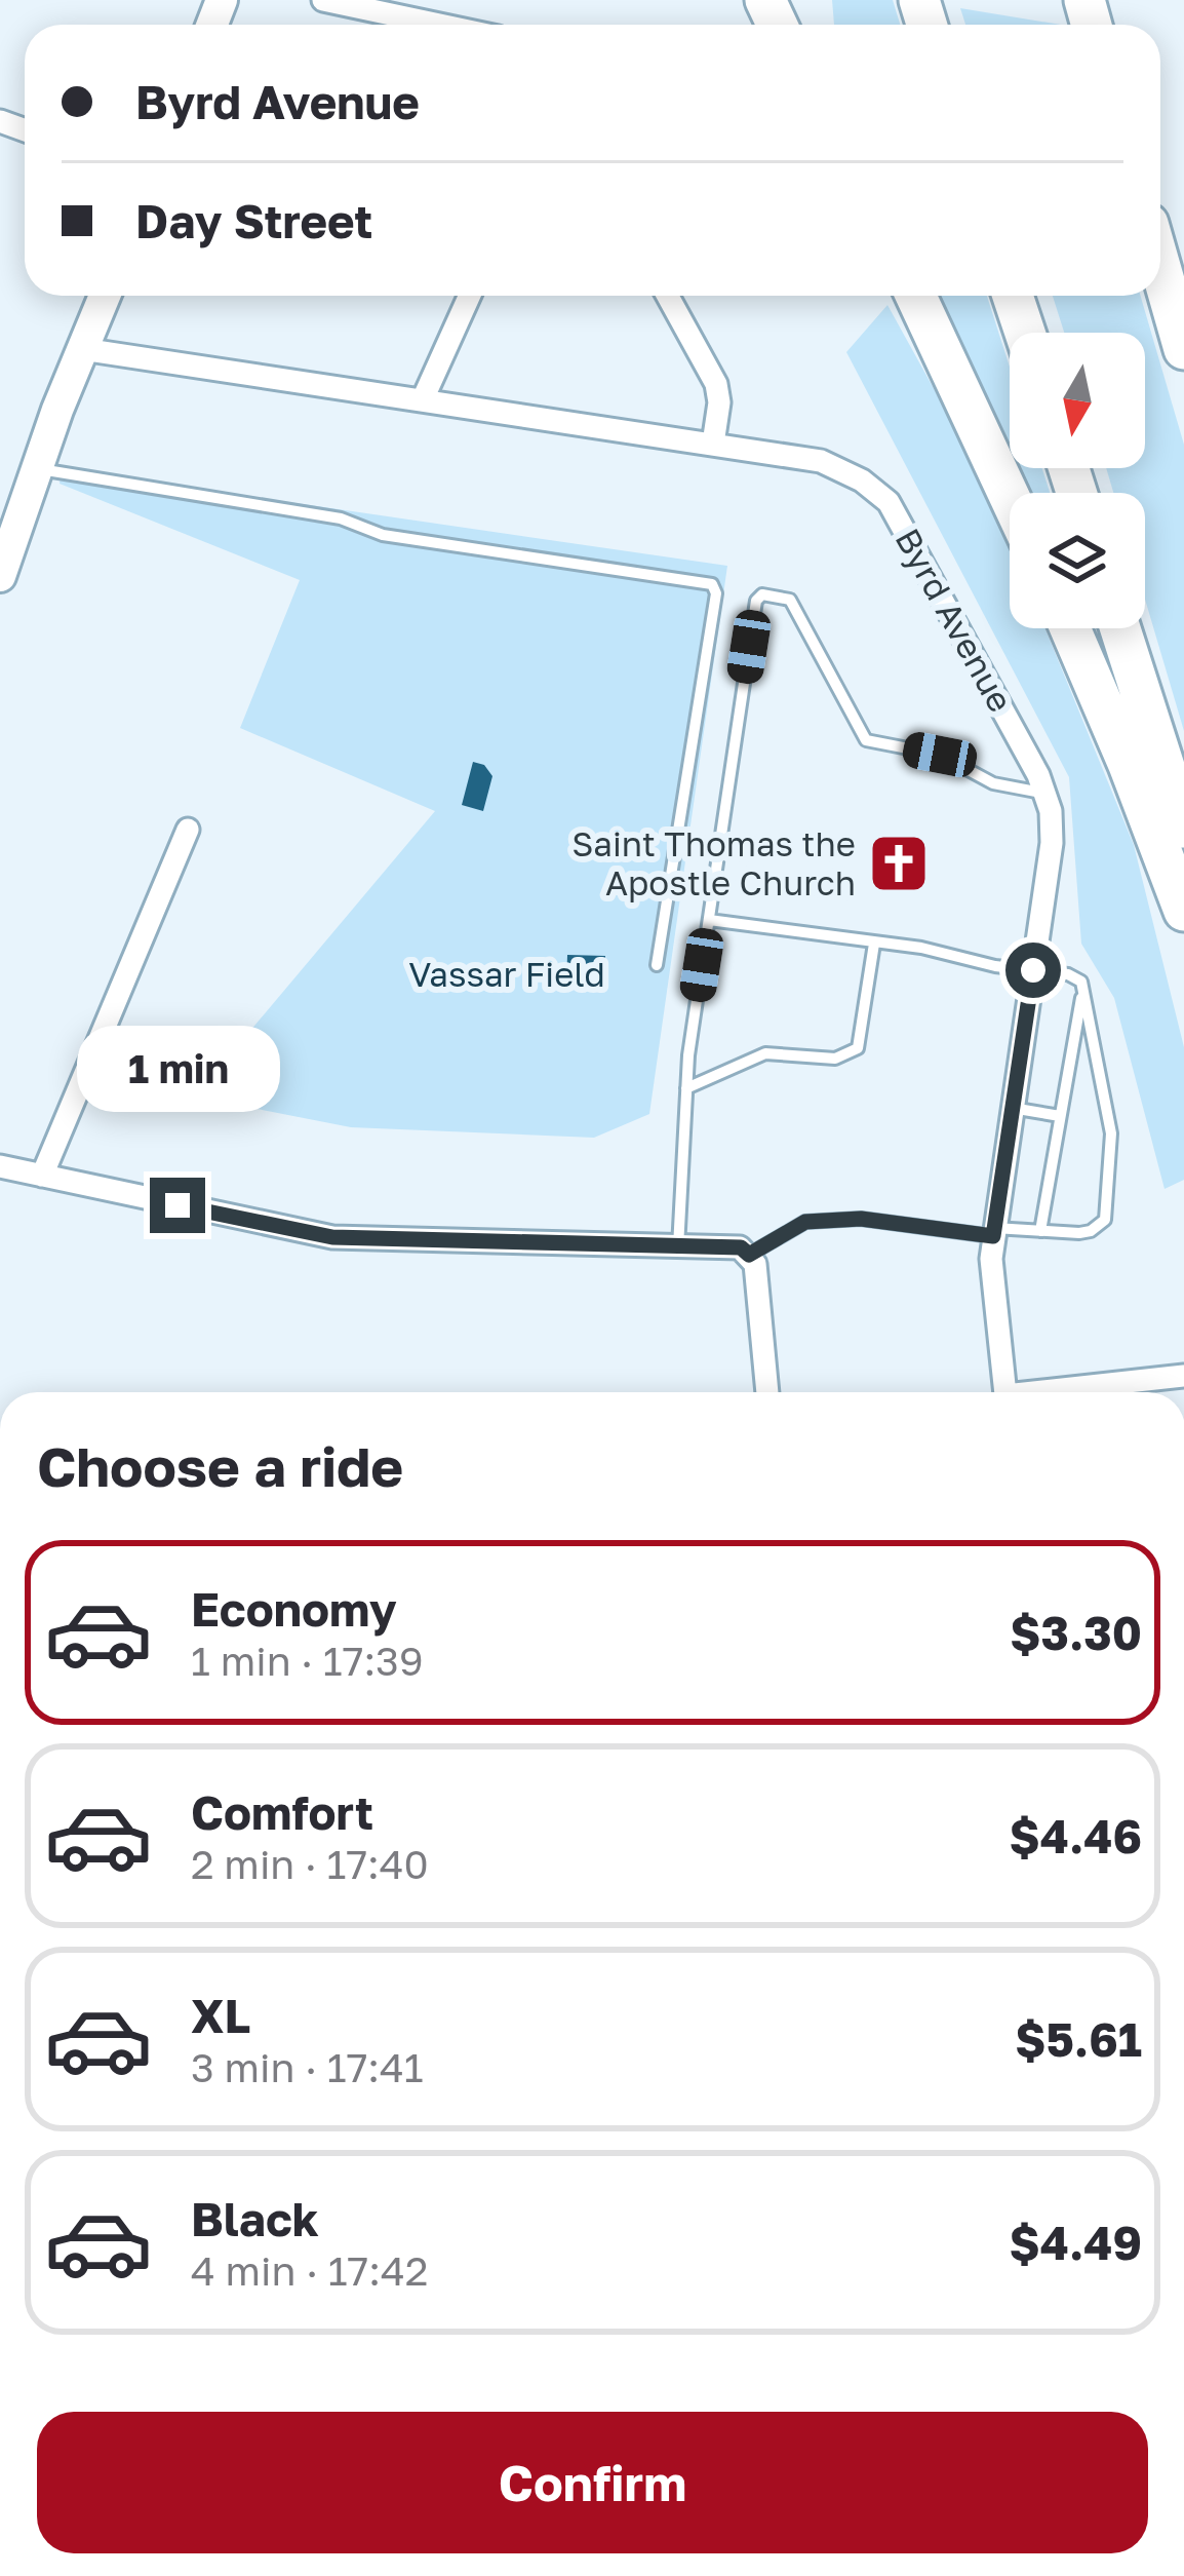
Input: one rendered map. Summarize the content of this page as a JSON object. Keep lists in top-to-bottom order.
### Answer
{
  "streets": {
    "street": ["Byrd Avenue"]
  },
  "parks": ["Vassar Field"],
  "places": {
    "church": ["Saint Thomas the Apostle Church"]
  },
  "north": "bottom",
  "page": {
    "banner": ["Byrd Avenue", "Day Street"],
    "bubble": "1 min",
    "heading": "Choose a ride",
    "list": [
      {
        "name": "Economy",
        "note": "1 min · 17:39",
        "value": "$3.30"
      },
      {
        "name": "Comfort",
        "note": "2 min · 17:40",
        "value": "$4.46"
      },
      {
        "name": "XL",
        "note": "3 min · 17:41",
        "value": "$5.61"
      },
      {
        "name": "Black",
        "note": "4 min · 17:42",
        "value": "$4.49"
      }
    ],
    "buttons": "Confirm"
  }
}
